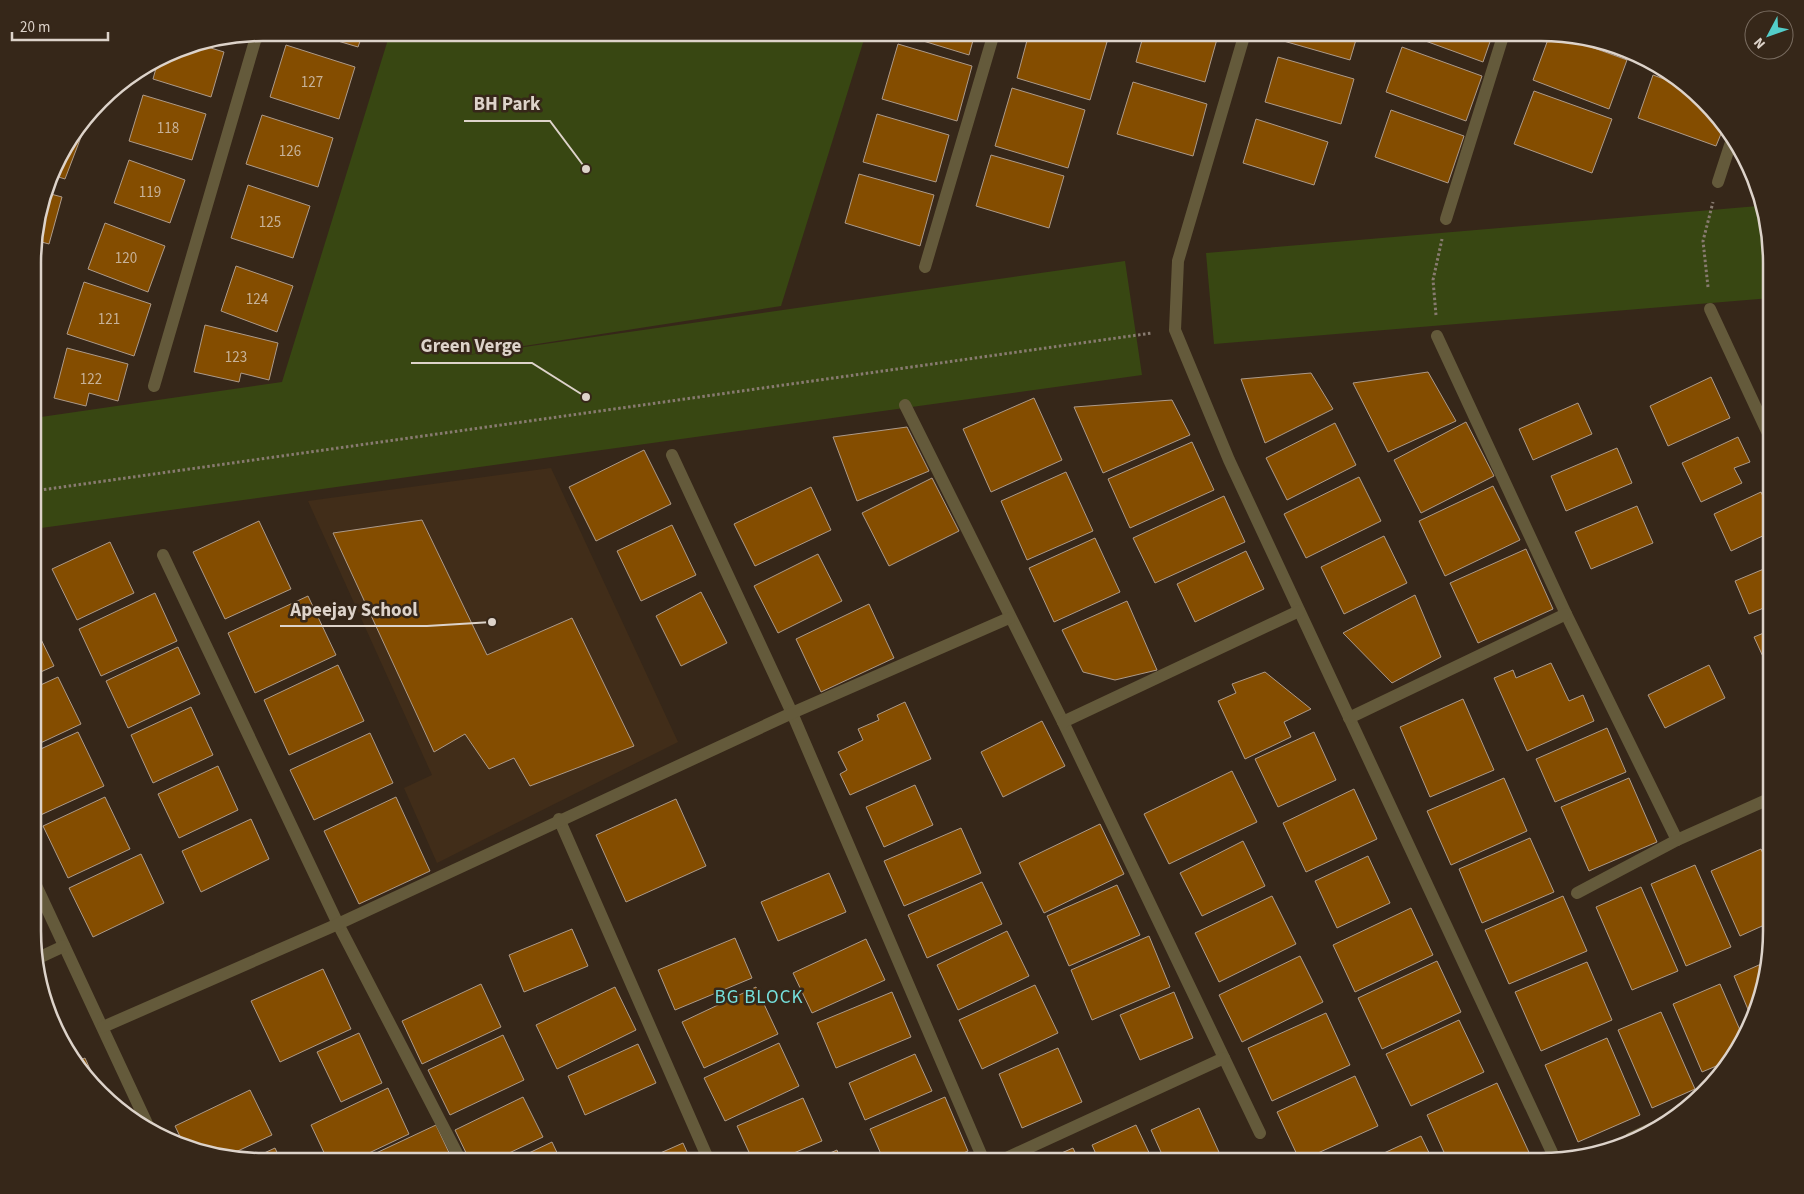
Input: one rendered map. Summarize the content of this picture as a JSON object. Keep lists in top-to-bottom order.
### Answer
{
  "districts": ["BG BLOCK"],
  "places": ["BH Park", "Green Verge", "Apeejay School"],
  "house_numbers": [
    "127",
    "118",
    "126",
    "119",
    "125",
    "120",
    "124",
    "121",
    "123",
    "122"
  ],
  "scale_bar": "20 m",
  "north": "bottom left"
}
